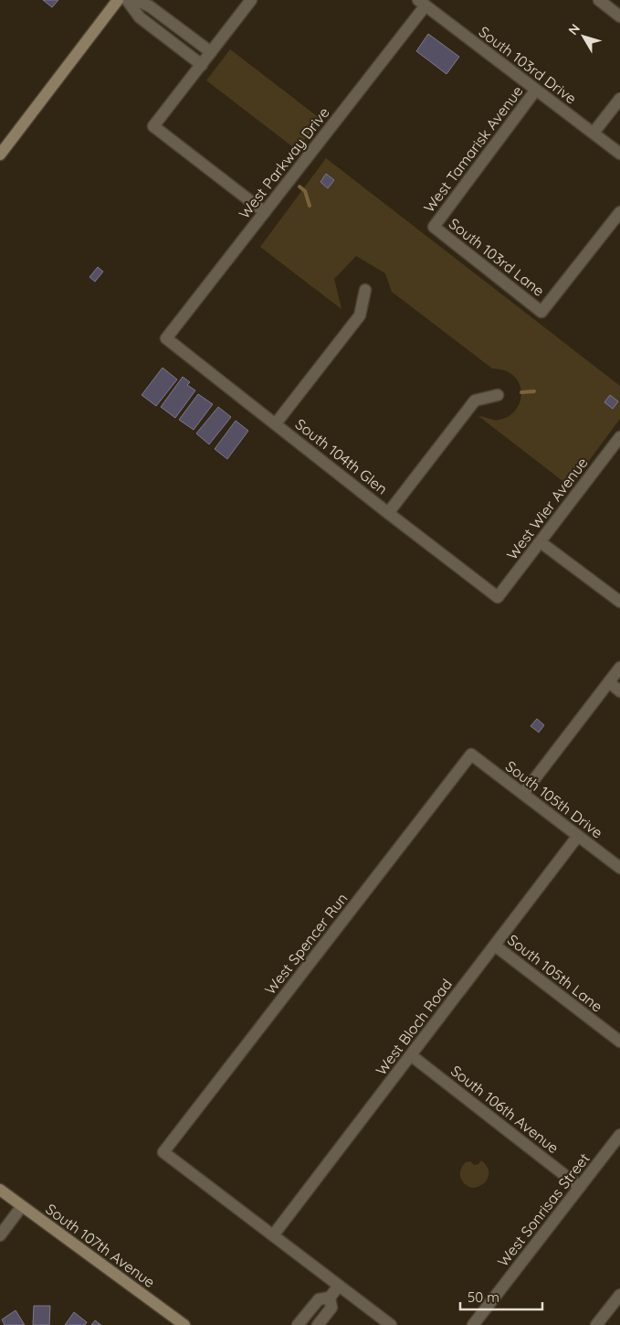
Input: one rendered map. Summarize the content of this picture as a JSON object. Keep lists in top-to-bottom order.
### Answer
{
  "streets": {
    "main road": ["South 107th Avenue"],
    "street": [
      "South 103rd Drive",
      "West Tamarisk Avenue",
      "West Parkway Drive",
      "South 103rd Lane",
      "South 104th Glen",
      "West Wier Avenue",
      "South 105th Drive",
      "West Spencer Run",
      "South 105th Lane",
      "West Bloch Road",
      "South 106th Avenue",
      "West Sonrisas Street"
    ]
  },
  "crossings": [
    ["South 103rd Drive", "West Tamarisk Avenue"],
    ["South 103rd Drive", "West Parkway Drive"],
    ["West Tamarisk Avenue", "South 103rd Lane"],
    ["West Parkway Drive", "South 104th Glen"],
    ["South 104th Glen", "West Wier Avenue"],
    ["South 105th Drive", "West Spencer Run"],
    ["South 105th Drive", "West Bloch Road"],
    ["West Spencer Run", "West Bloch Road"],
    ["South 105th Lane", "West Bloch Road"],
    ["West Bloch Road", "South 106th Avenue"],
    ["South 106th Avenue", "West Sonrisas Street"]
  ],
  "scale_bar": "50 m",
  "north": "top left"
}
